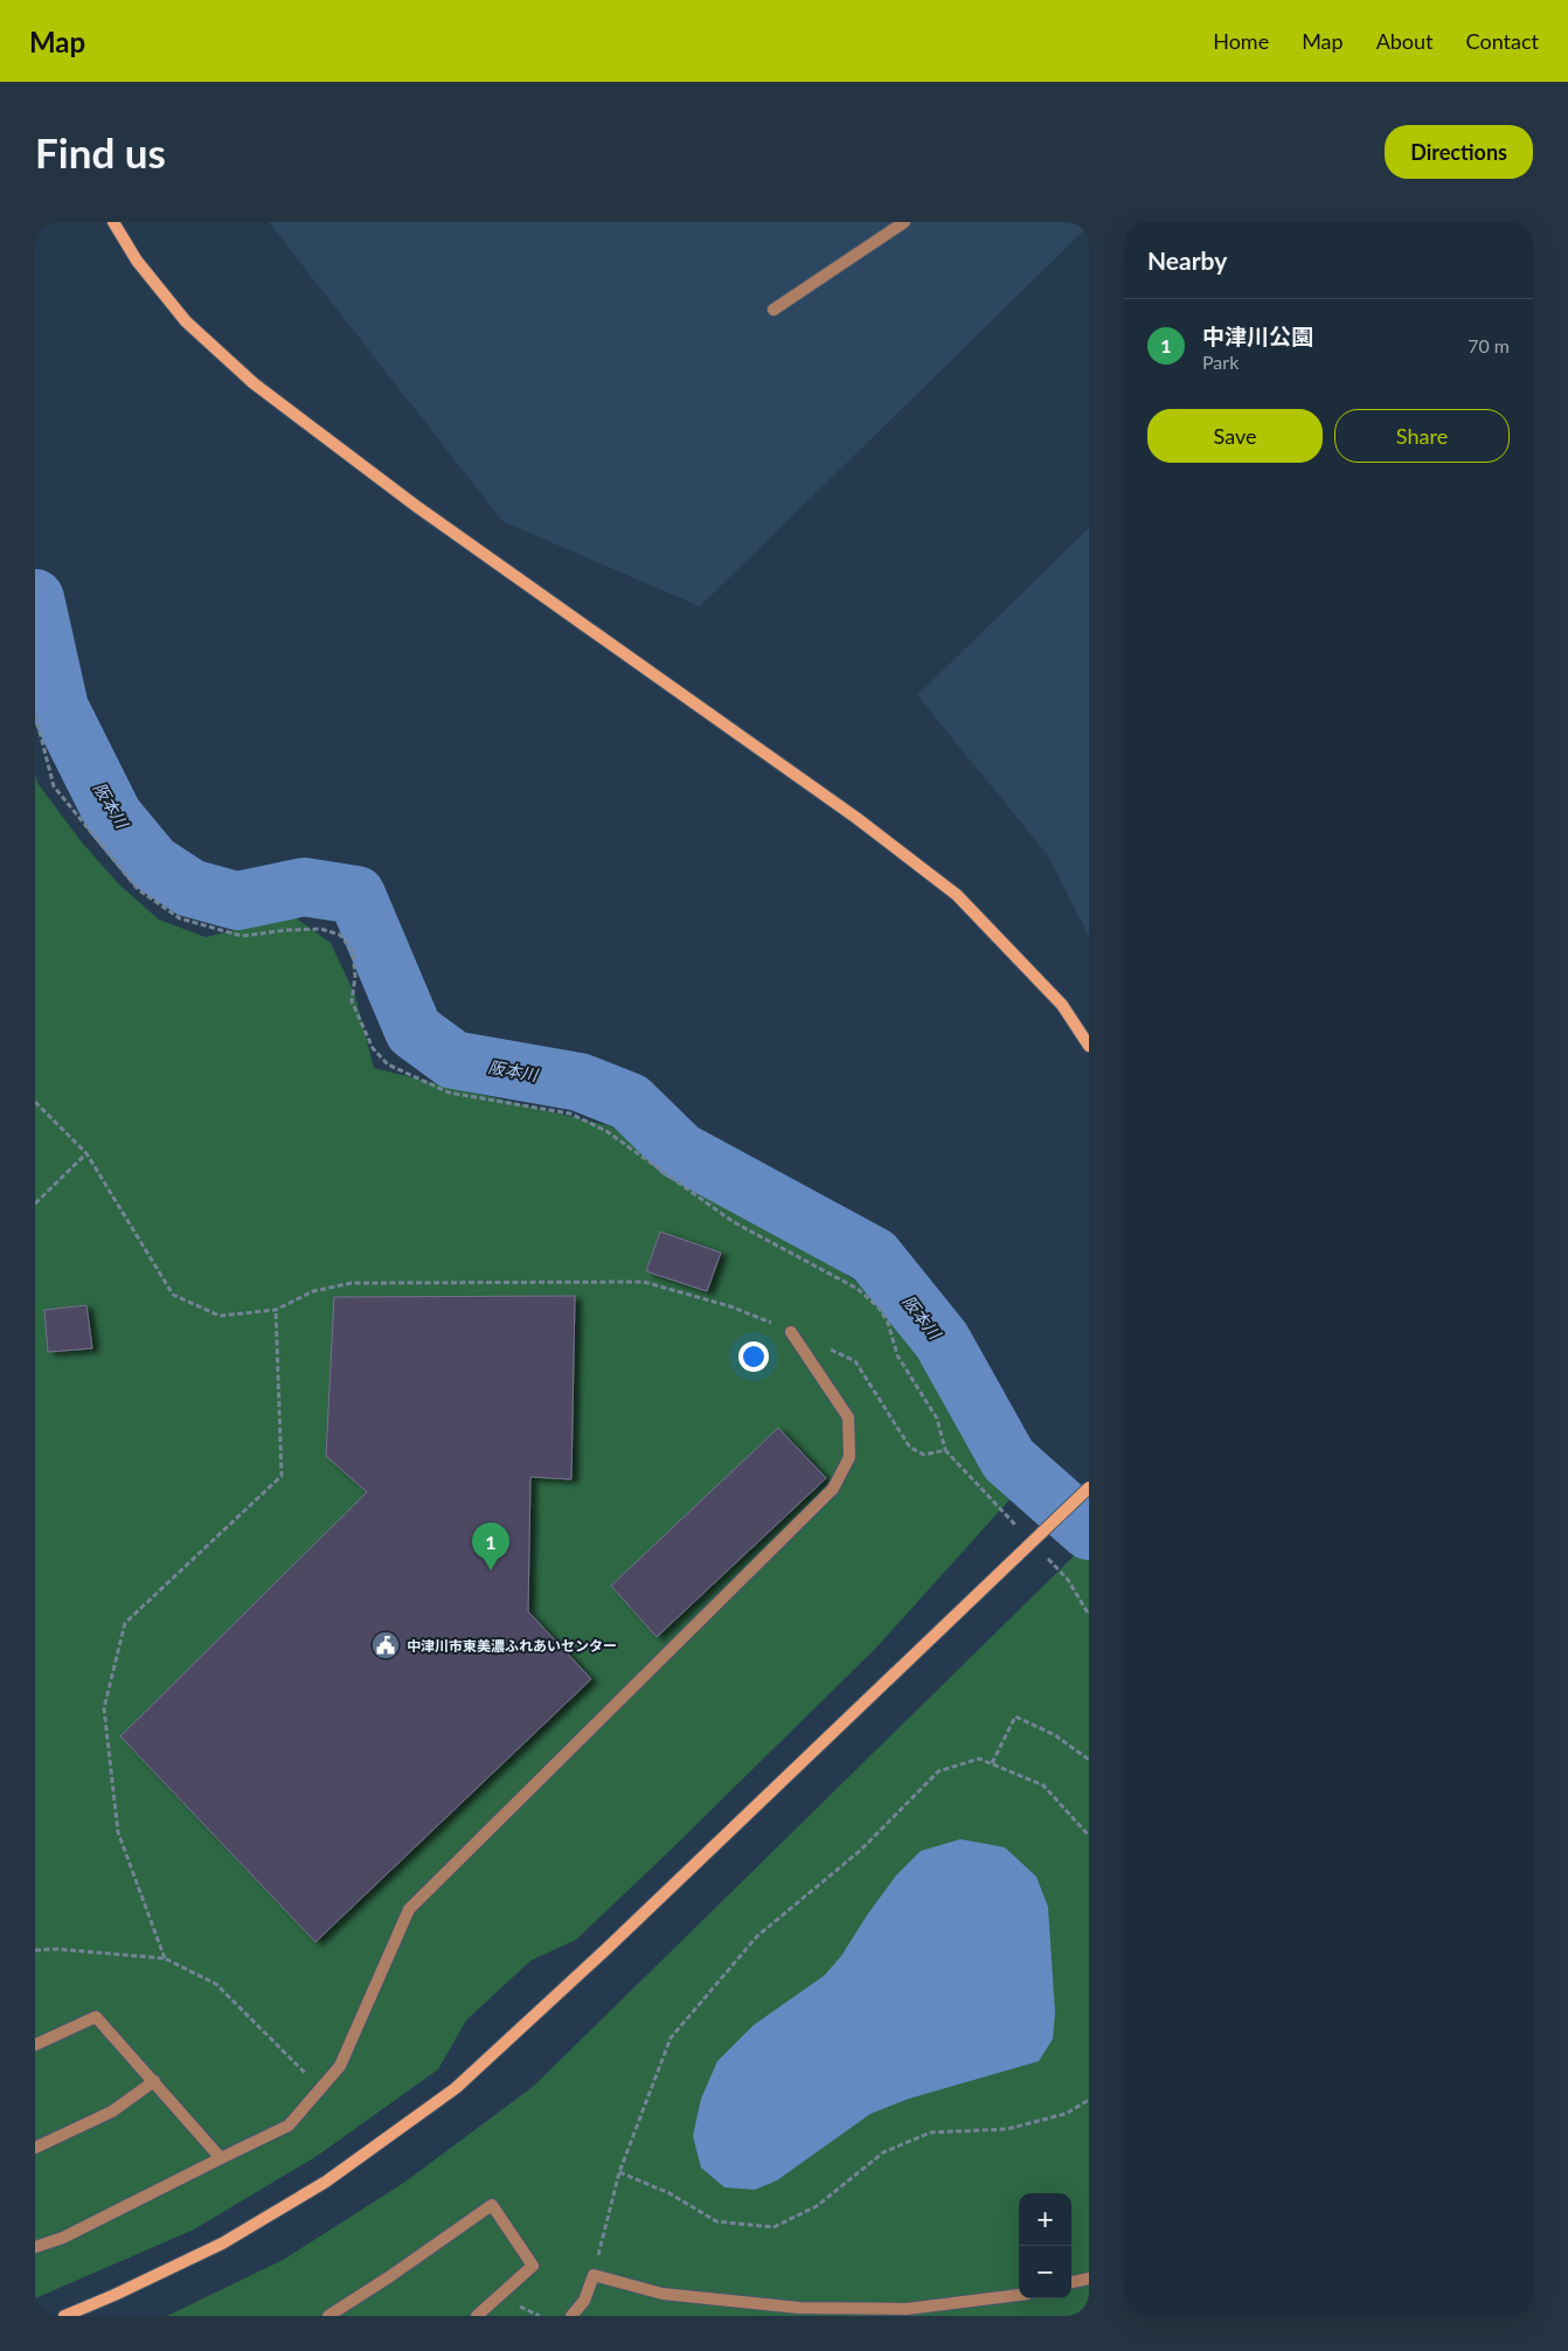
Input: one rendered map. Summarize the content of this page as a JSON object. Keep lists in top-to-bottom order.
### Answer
{
  "water": ["阪本川"],
  "places": {
    "public building": ["中津川市東美濃ふれあいセンター"]
  },
  "page": {
    "header": "Map",
    "nav": [
      "Home",
      "Map",
      "About",
      "Contact"
    ],
    "buttons": [
      "Directions",
      ["Save", "Share"]
    ],
    "title": "Find us",
    "heading": "Nearby",
    "list": [
      {
        "mark": "1",
        "name": "中津川公園",
        "note": "Park",
        "value": "70 m"
      }
    ],
    "pins": "1",
    "map_buttons": ["+", "−"]
  }
}
